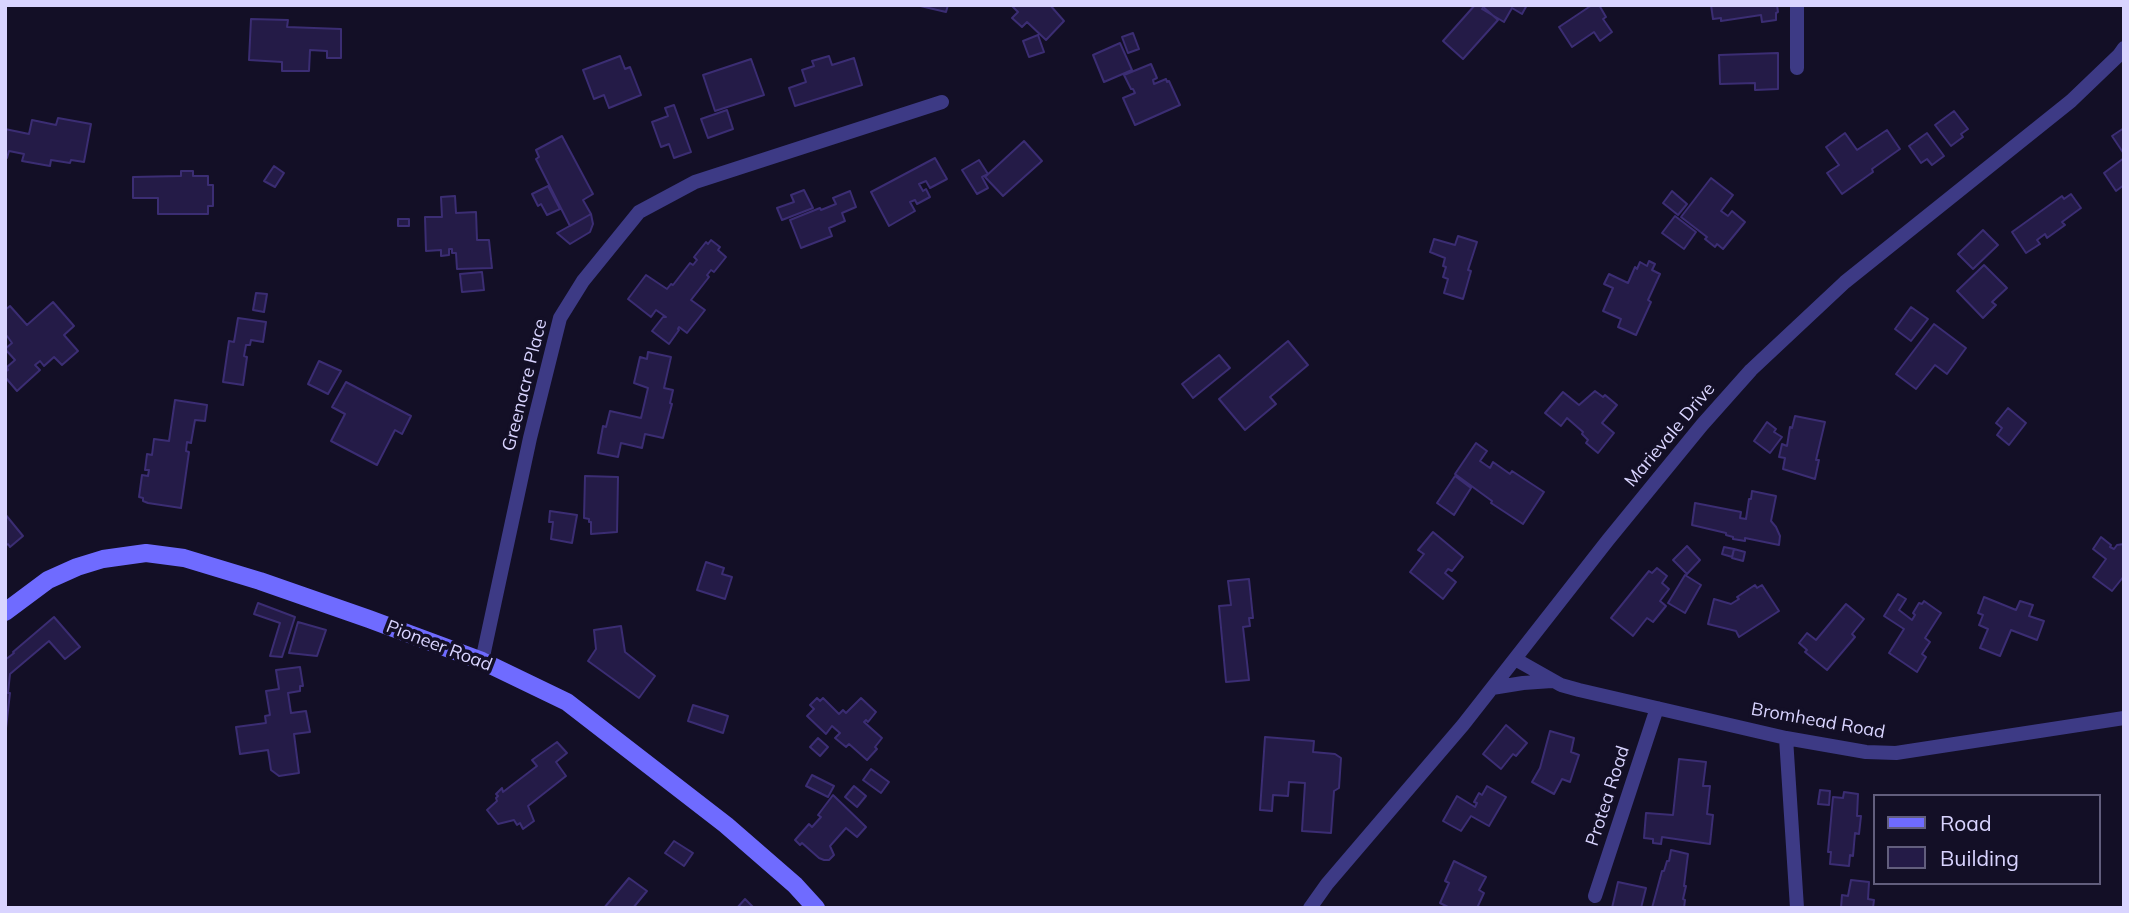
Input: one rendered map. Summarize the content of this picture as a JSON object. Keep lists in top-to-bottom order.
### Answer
{
  "streets": {
    "main road": ["Pioneer Road"],
    "street": [
      "Greenacre Place",
      "Marievale Drive",
      "Bromhead Road",
      "Protea Road"
    ]
  },
  "crossings": [
    ["Greenacre Place", "Pioneer Road"],
    ["Marievale Drive", "Bromhead Road"],
    ["Bromhead Road", "Protea Road"]
  ],
  "legend": ["Road", "Building"]
}
